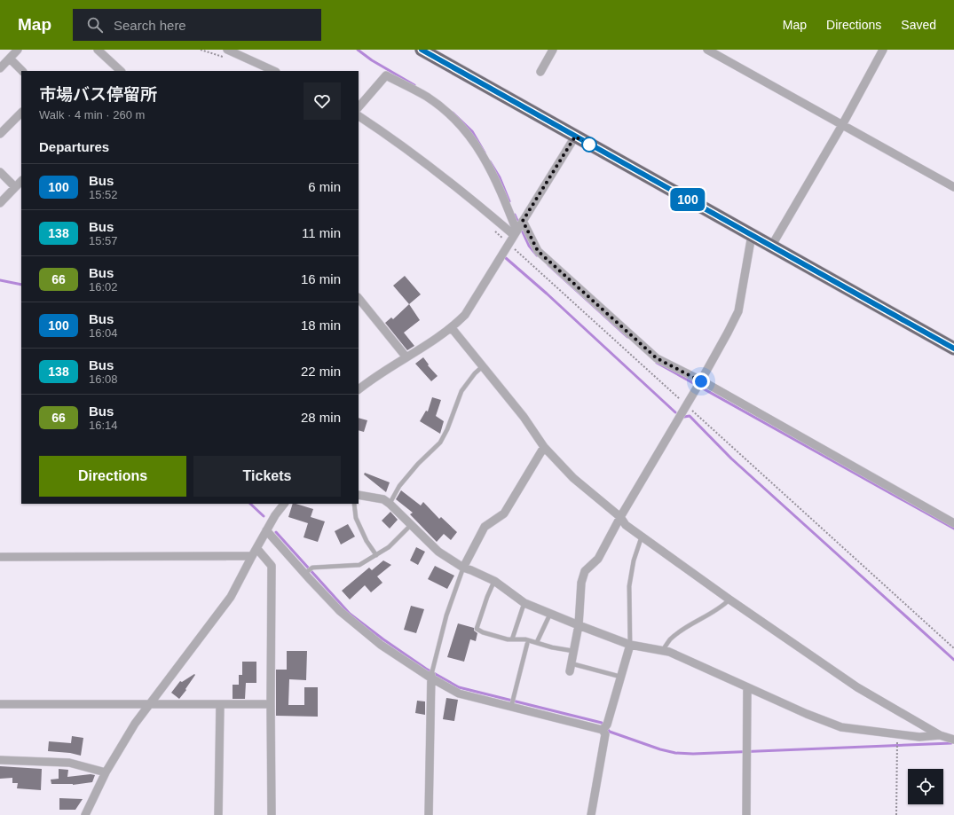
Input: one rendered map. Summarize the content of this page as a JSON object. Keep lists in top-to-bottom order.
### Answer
{
  "lines": ["bus line 100"],
  "page": {
    "header": "Map",
    "search": "Search here",
    "nav": ["Map", "Directions", "Saved"],
    "on_map": "100",
    "heading": [
      ["市場バス停留所", "Walk · 4 min · 260 m"],
      "Departures"
    ],
    "list": [
      {
        "mark": "100",
        "name": "Bus",
        "note": "15:52",
        "value": "6 min"
      },
      {
        "mark": "138",
        "name": "Bus",
        "note": "15:57",
        "value": "11 min"
      },
      {
        "mark": "66",
        "name": "Bus",
        "note": "16:02",
        "value": "16 min"
      },
      {
        "mark": "100",
        "name": "Bus",
        "note": "16:04",
        "value": "18 min"
      },
      {
        "mark": "138",
        "name": "Bus",
        "note": "16:08",
        "value": "22 min"
      },
      {
        "mark": "66",
        "name": "Bus",
        "note": "16:14",
        "value": "28 min"
      }
    ],
    "buttons": ["Directions", "Tickets"]
  }
}
